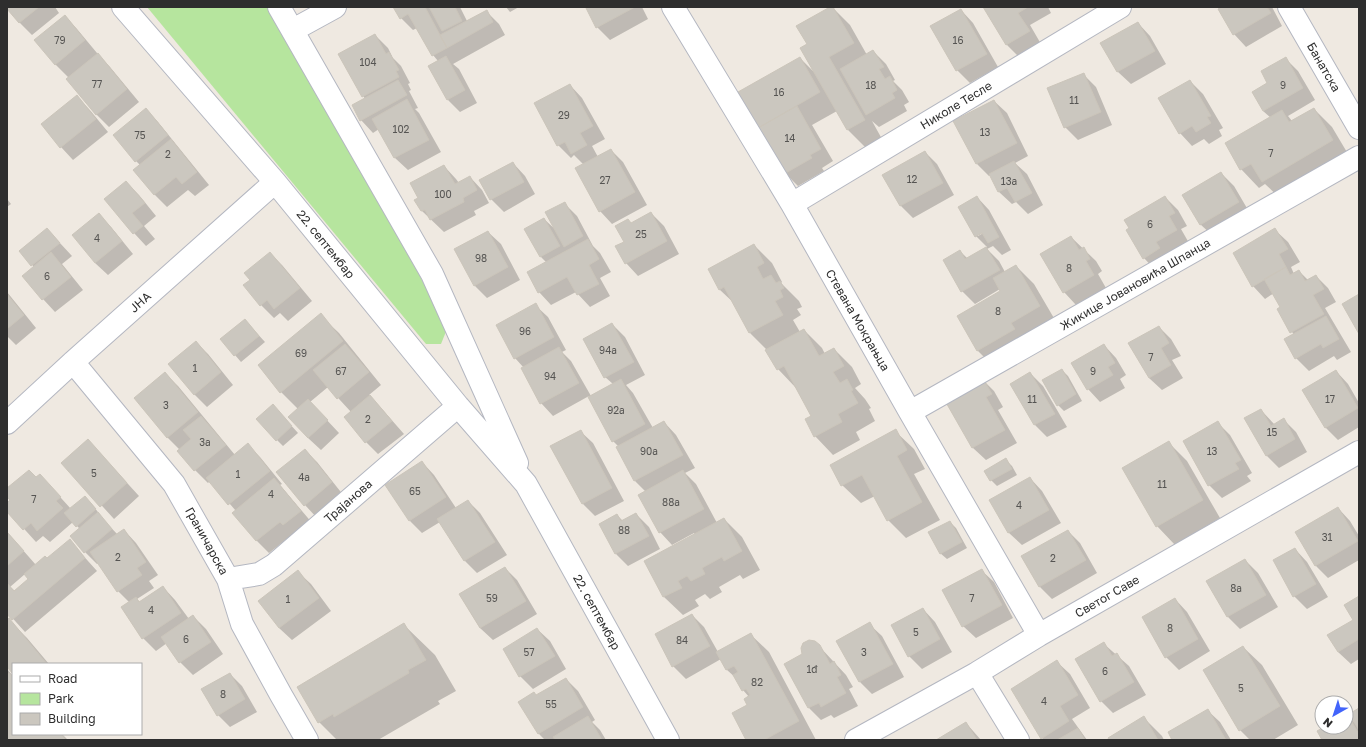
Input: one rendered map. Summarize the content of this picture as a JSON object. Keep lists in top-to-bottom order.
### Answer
{
  "streets": {
    "street": [
      "Банатска",
      "Николе Тесле",
      "22. септембар",
      "Жикице Јовановића Шпанца",
      "ЈНА",
      "Стевана Мокрањца",
      "Трајанова",
      "Граничарска",
      "Светог Саве"
    ]
  },
  "crossings": [
    ["Николе Тесле", "Стевана Мокрањца"],
    ["22. септембар", "ЈНА"],
    ["22. септембар", "Трајанова"],
    ["Жикице Јовановића Шпанца", "Стевана Мокрањца"],
    ["ЈНА", "Граничарска"],
    ["Стевана Мокрањца", "Светог Саве"],
    ["Трајанова", "Граничарска"]
  ],
  "house_numbers": [
    "79",
    "16",
    "104",
    "77",
    "18",
    "9",
    "16",
    "11",
    "29",
    "102",
    "13",
    "75",
    "14",
    "7",
    "2",
    "12",
    "27",
    "13a",
    "100",
    "6",
    "25",
    "4",
    "98",
    "8",
    "6",
    "8",
    "96",
    "94a",
    "69",
    "7",
    "1",
    "67",
    "9",
    "94",
    "11",
    "17",
    "3",
    "92a",
    "2",
    "15",
    "3a",
    "90a",
    "13",
    "5",
    "1",
    "4a",
    "11",
    "65",
    "4",
    "7",
    "88a",
    "4",
    "88",
    "31",
    "2",
    "2",
    "8a",
    "59",
    "7",
    "1",
    "4",
    "8",
    "5",
    "6",
    "84",
    "57",
    "3",
    "1đ",
    "6",
    "82",
    "5",
    "8",
    "4",
    "55"
  ],
  "legend": ["Road", "Park", "Building"],
  "north": "bottom left"
}
